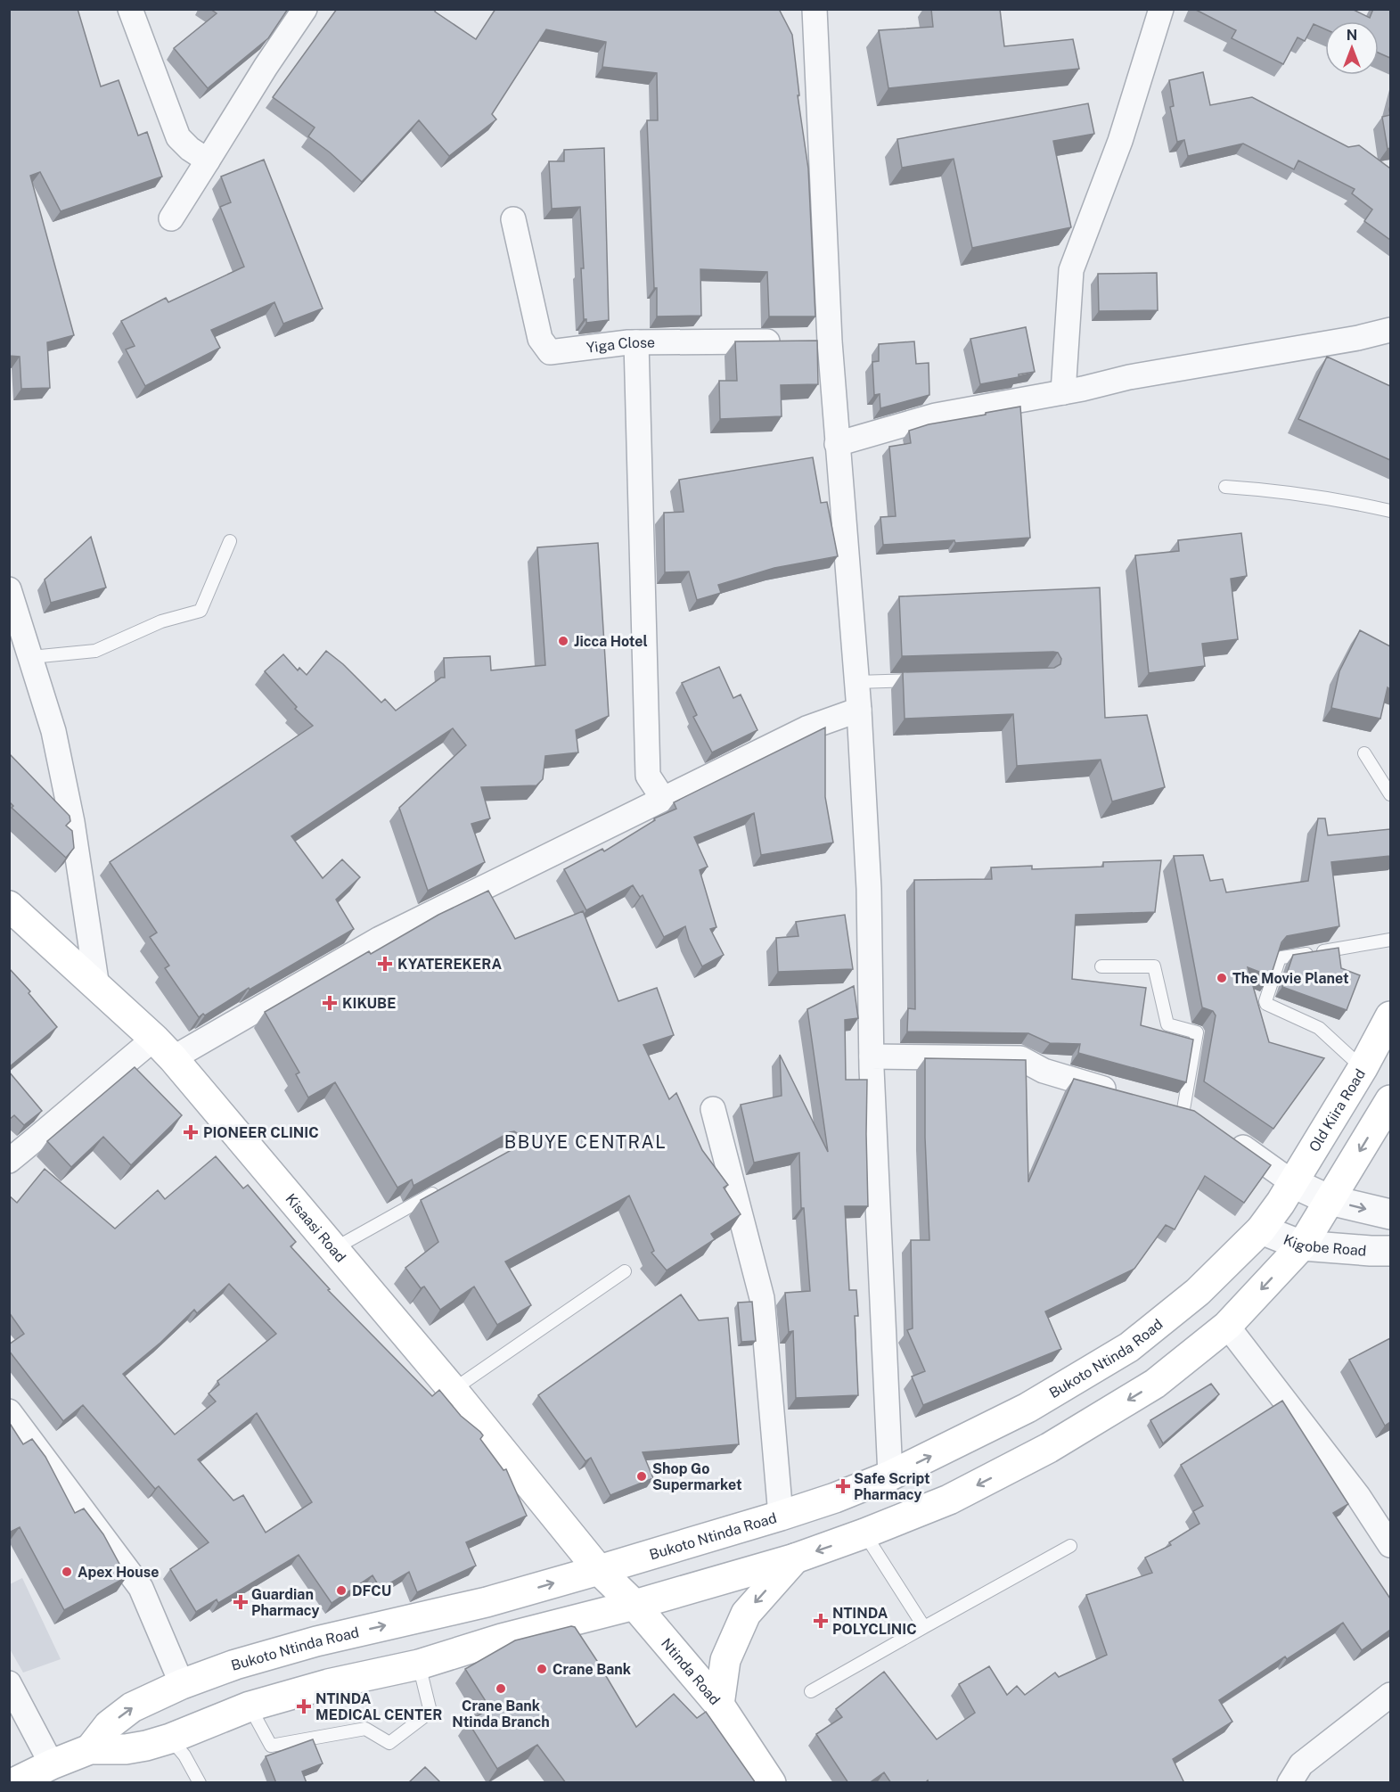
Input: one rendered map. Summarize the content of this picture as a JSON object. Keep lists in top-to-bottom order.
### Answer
{
  "streets": {
    "main road": [
      "Old Kiira Road",
      "Kisaasi Road",
      "Bukoto Ntinda Road",
      "Ntinda Road"
    ],
    "street": ["Yiga Close", "Kigobe Road"]
  },
  "crossings": [
    ["Old Kiira Road", "Bukoto Ntinda Road"],
    ["Kisaasi Road", "Bukoto Ntinda Road"],
    ["Kisaasi Road", "Ntinda Road"],
    ["Kigobe Road", "Bukoto Ntinda Road"],
    ["Bukoto Ntinda Road", "Ntinda Road"]
  ],
  "districts": ["BBUYE CENTRAL"],
  "places": {
    "other": [
      "Jicca Hotel",
      "The Movie Planet",
      "Shop Go Supermarket",
      "Apex House",
      "DFCU",
      "Crane Bank",
      "Crane Bank Ntinda Branch"
    ],
    "health": [
      "KYATEREKERA",
      "KIKUBE",
      "PIONEER CLINIC",
      "Safe Script Pharmacy",
      "Guardian Pharmacy",
      "NTINDA POLYCLINIC",
      "NTINDA MEDICAL CENTER"
    ]
  },
  "north": "top"
}
